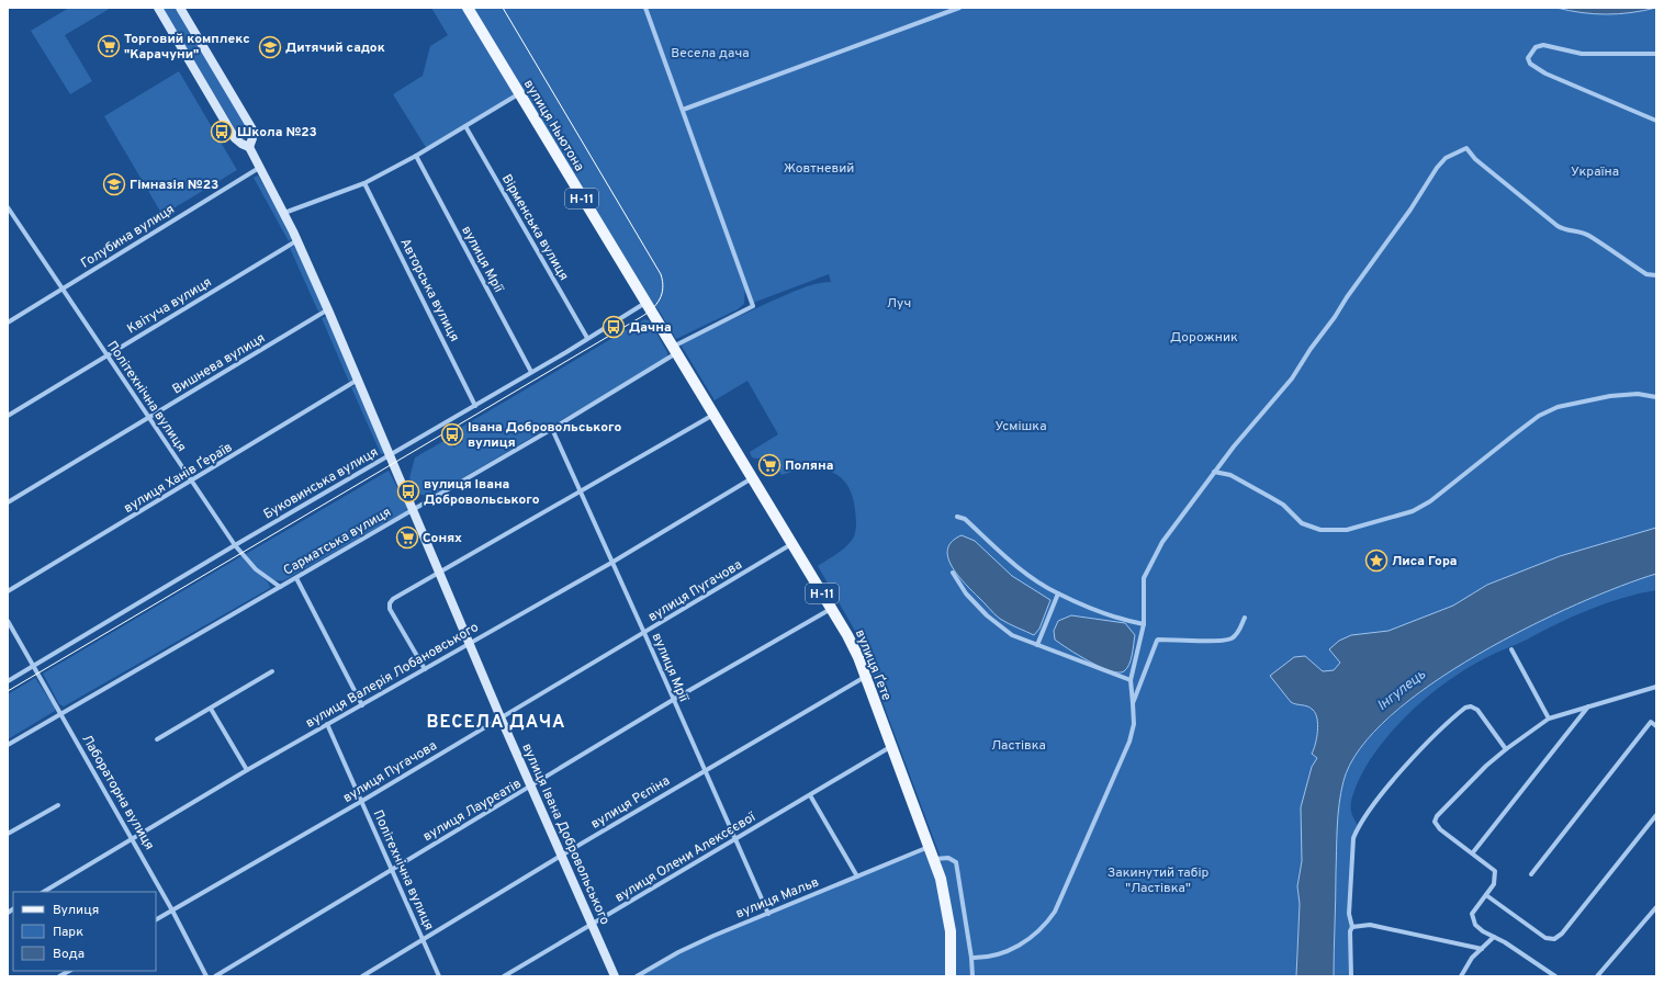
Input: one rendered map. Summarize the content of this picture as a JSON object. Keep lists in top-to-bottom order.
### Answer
{
  "streets": {
    "main road": ["вулиця Ньютона", "Н-11", "вулиця Ґете"],
    "street": [
      "Вірменська вулиця",
      "Голубина вулиця",
      "вулиця Мрії",
      "Авторська вулиця",
      "Квітуча вулиця",
      "Вишнева вулиця",
      "Політехнічна вулиця",
      "вулиця Ханів Ґераїв",
      "Буковинська вулиця",
      "Сарматська вулиця",
      "вулиця Пугачова",
      "вулиця Валерія Лобановського",
      "Лабораторна вулиця",
      "вулиця Рєпіна",
      "вулиця Лауреатів",
      "вулиця Івана Добровольського",
      "вулиця Олени Алексєєвої",
      "вулиця Мальв"
    ]
  },
  "crossings": [
    ["вулиця Ньютона", "Буковинська вулиця"],
    ["вулиця Ньютона", "вулиця Ґете"],
    ["Н-11", "вулиця Ґете"],
    ["Вірменська вулиця", "Буковинська вулиця"],
    ["Голубина вулиця", "Політехнічна вулиця"],
    ["Голубина вулиця", "вулиця Івана Добровольського"],
    ["вулиця Мрії", "Буковинська вулиця"],
    ["вулиця Мрії", "Сарматська вулиця"],
    ["вулиця Мрії", "вулиця Пугачова"],
    ["вулиця Мрії", "вулиця Валерія Лобановського"],
    ["вулиця Мрії", "вулиця Рєпіна"],
    ["вулиця Мрії", "вулиця Лауреатів"],
    ["вулиця Мрії", "вулиця Олени Алексєєвої"],
    ["вулиця Мрії", "вулиця Мальв"],
    ["Авторська вулиця", "Буковинська вулиця"],
    ["Квітуча вулиця", "Політехнічна вулиця"],
    ["Квітуча вулиця", "вулиця Івана Добровольського"],
    ["Вишнева вулиця", "Політехнічна вулиця"],
    ["Вишнева вулиця", "вулиця Івана Добровольського"],
    ["Політехнічна вулиця", "вулиця Ханів Ґераїв"],
    ["Політехнічна вулиця", "Буковинська вулиця"],
    ["Політехнічна вулиця", "Сарматська вулиця"],
    ["Політехнічна вулиця", "вулиця Пугачова"],
    ["Політехнічна вулиця", "вулиця Валерія Лобановського"],
    ["Політехнічна вулиця", "вулиця Рєпіна"],
    ["Політехнічна вулиця", "вулиця Лауреатів"],
    ["вулиця Ханів Ґераїв", "вулиця Івана Добровольського"],
    ["Буковинська вулиця", "вулиця Ґете"],
    ["Буковинська вулиця", "Лабораторна вулиця"],
    ["Буковинська вулиця", "вулиця Івана Добровольського"],
    ["Сарматська вулиця", "вулиця Ґете"],
    ["Сарматська вулиця", "Лабораторна вулиця"],
    ["Сарматська вулиця", "вулиця Івана Добровольського"],
    ["вулиця Пугачова", "вулиця Ґете"],
    ["вулиця Пугачова", "Лабораторна вулиця"],
    ["вулиця Пугачова", "вулиця Івана Добровольського"],
    ["вулиця Ґете", "вулиця Валерія Лобановського"],
    ["вулиця Ґете", "вулиця Рєпіна"],
    ["вулиця Ґете", "вулиця Лауреатів"],
    ["вулиця Ґете", "вулиця Олени Алексєєвої"],
    ["вулиця Ґете", "вулиця Мальв"],
    ["вулиця Валерія Лобановського", "Лабораторна вулиця"],
    ["вулиця Валерія Лобановського", "вулиця Івана Добровольського"],
    ["вулиця Рєпіна", "вулиця Івана Добровольського"],
    ["вулиця Лауреатів", "вулиця Івана Добровольського"],
    ["вулиця Івана Добровольського", "вулиця Олени Алексєєвої"]
  ],
  "districts": ["ВЕСЕЛА ДАЧА"],
  "water": ["Інгулець"],
  "parks": [
    "Весела дача",
    "Жовтневий",
    "Україна",
    "Луч",
    "Дорожник",
    "Усмішка",
    "Ластівка",
    "Закинутий табір \"Ластівка\""
  ],
  "places": {
    "supermarket": ["Торговий комплекс \"Карачуни\"", "Поляна", "Сонях"],
    "school or university": ["Дитячий садок", "Гімназія №23"],
    "bus stop": [
      "Школа №23",
      "Дачна",
      "Івана Добровольського вулиця",
      "вулиця Івана Добровольського"
    ],
    "place": ["Лиса Гора"]
  },
  "legend": ["Вулиця", "Парк", "Вода"]
}
